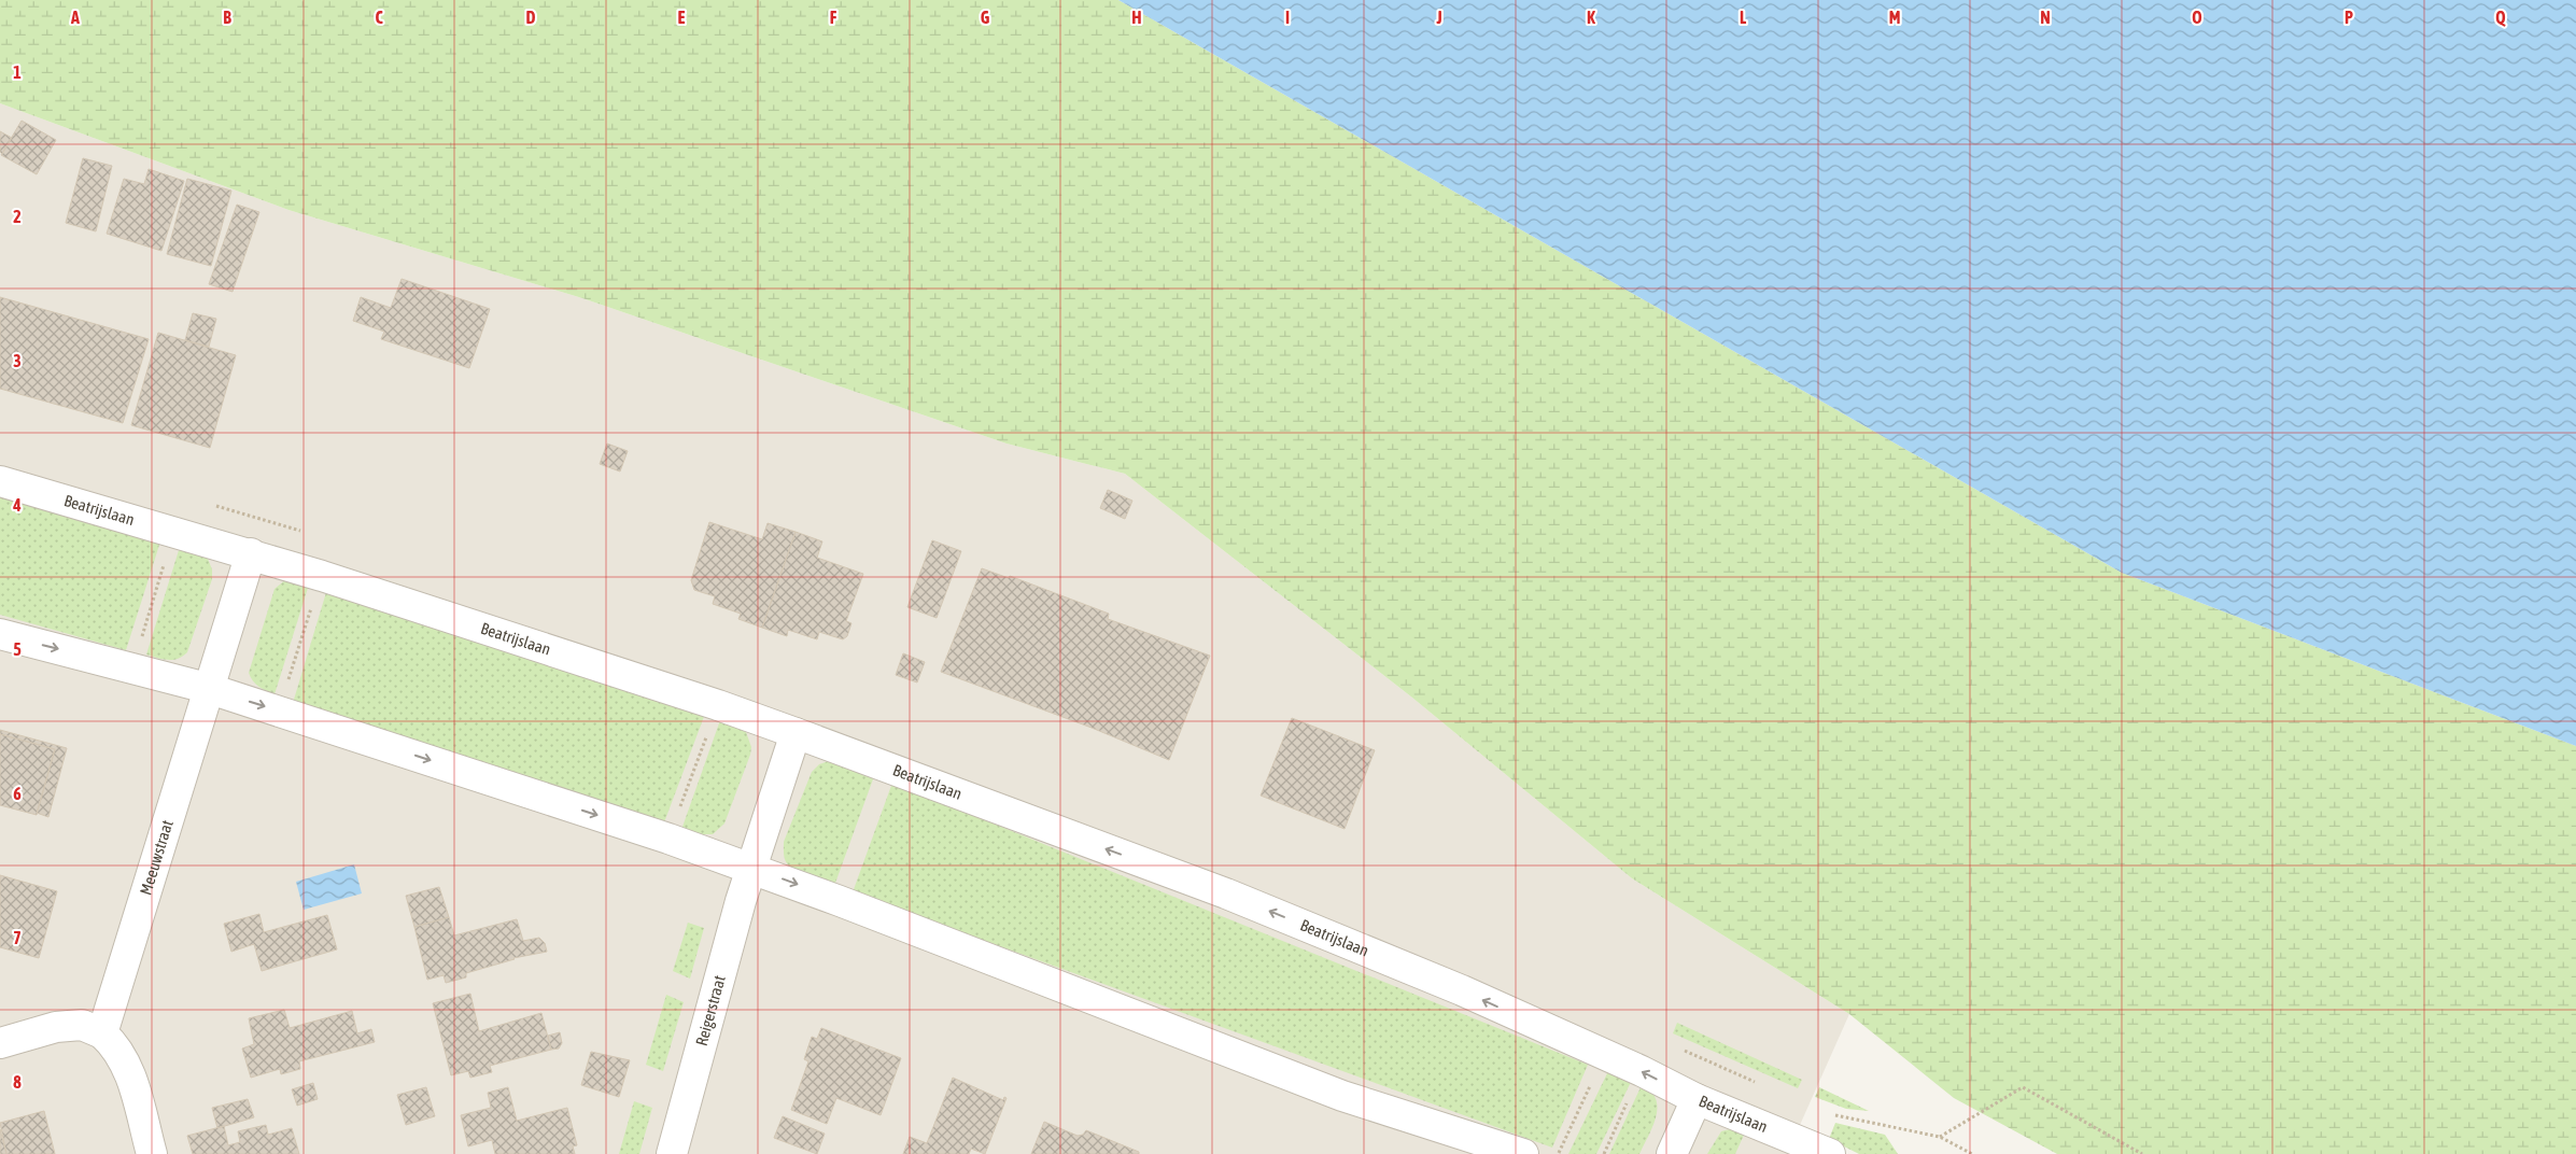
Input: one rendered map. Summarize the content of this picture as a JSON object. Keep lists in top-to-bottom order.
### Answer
{
  "streets": {
    "street": ["Beatrijslaan", "Meeuwstraat", "Reigerstraat"]
  },
  "crossings": [
    ["Beatrijslaan", "Meeuwstraat"],
    ["Beatrijslaan", "Reigerstraat"]
  ],
  "grid": {
    "columns": [
      "A",
      "B",
      "C",
      "D",
      "E",
      "F",
      "G",
      "H",
      "I",
      "J",
      "K",
      "L",
      "M",
      "N",
      "O",
      "P",
      "Q"
    ],
    "rows": [
      "1",
      "2",
      "3",
      "4",
      "5",
      "6",
      "7",
      "8"
    ]
  }
}
